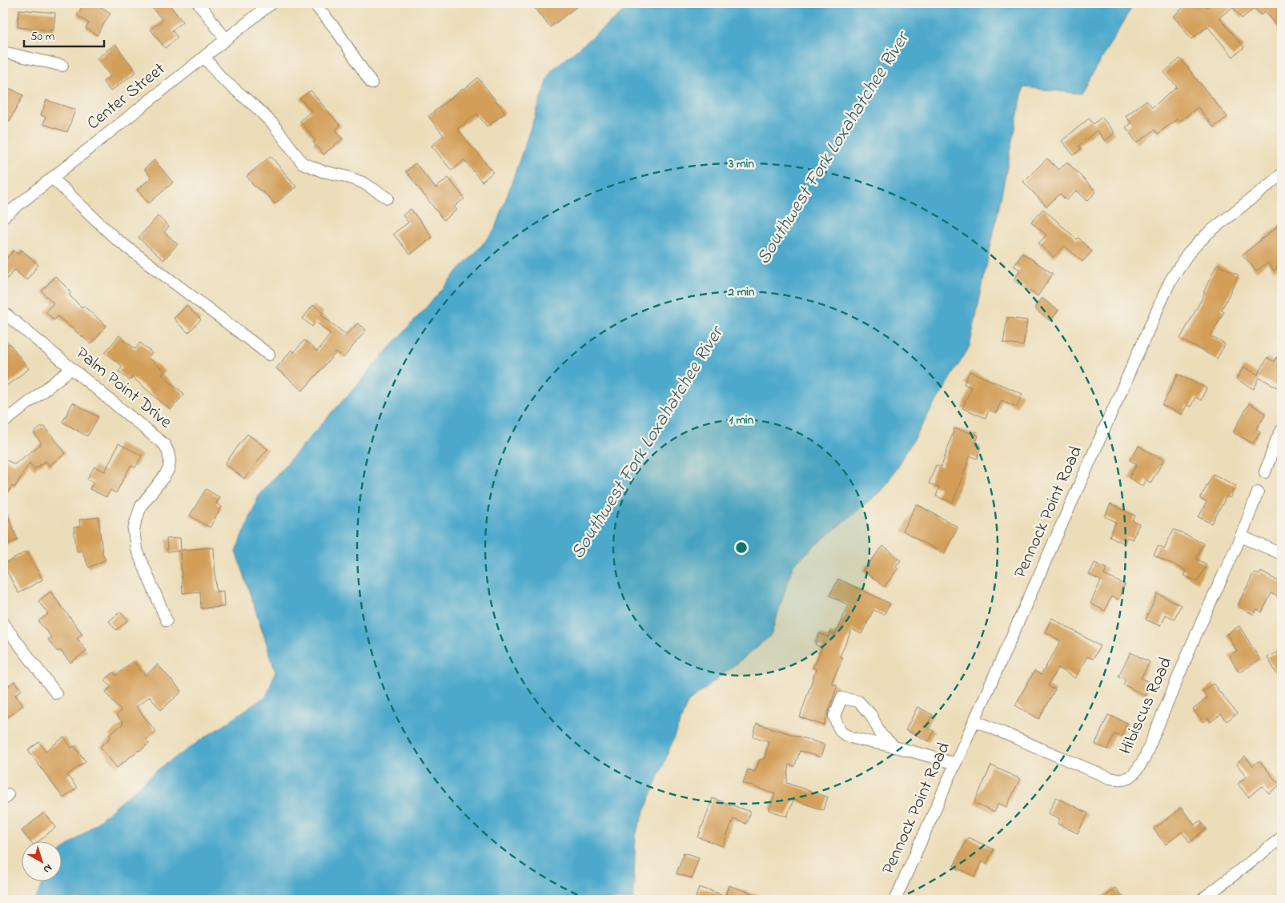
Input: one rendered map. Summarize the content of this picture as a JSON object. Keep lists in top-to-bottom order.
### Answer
{
  "streets": {
    "street": [
      "Center Street",
      "Palm Point Drive",
      "Pennock Point Road",
      "Hibiscus Road"
    ]
  },
  "crossings": [
    ["Pennock Point Road", "Hibiscus Road"]
  ],
  "water": ["Southwest Fork Loxahatchee River"],
  "scale_bar": "50 m",
  "north": "bottom right",
  "rings": ["3 min", "2 min", "1 min"]
}
